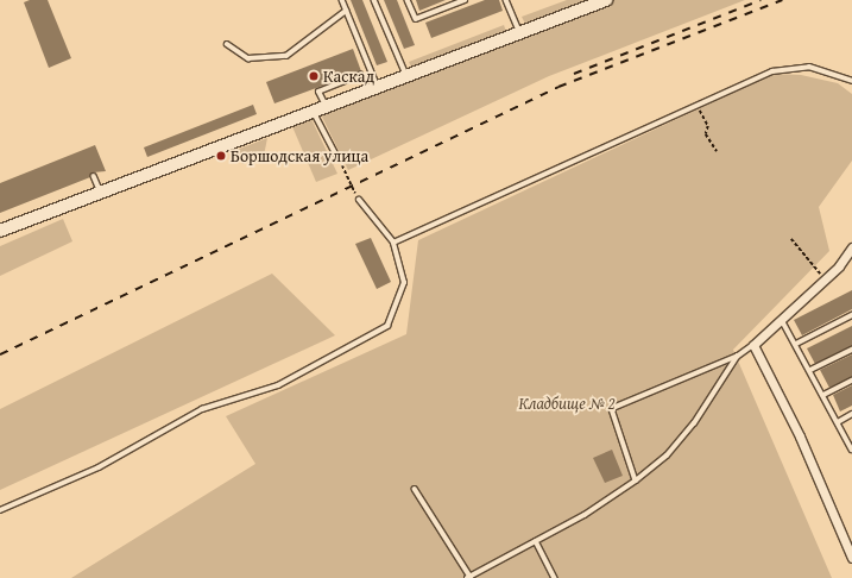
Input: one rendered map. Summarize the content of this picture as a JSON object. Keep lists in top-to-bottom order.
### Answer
{
  "parks": ["Кладбище № 2"],
  "places": ["Каскад", "Боршодская улица"]
}
